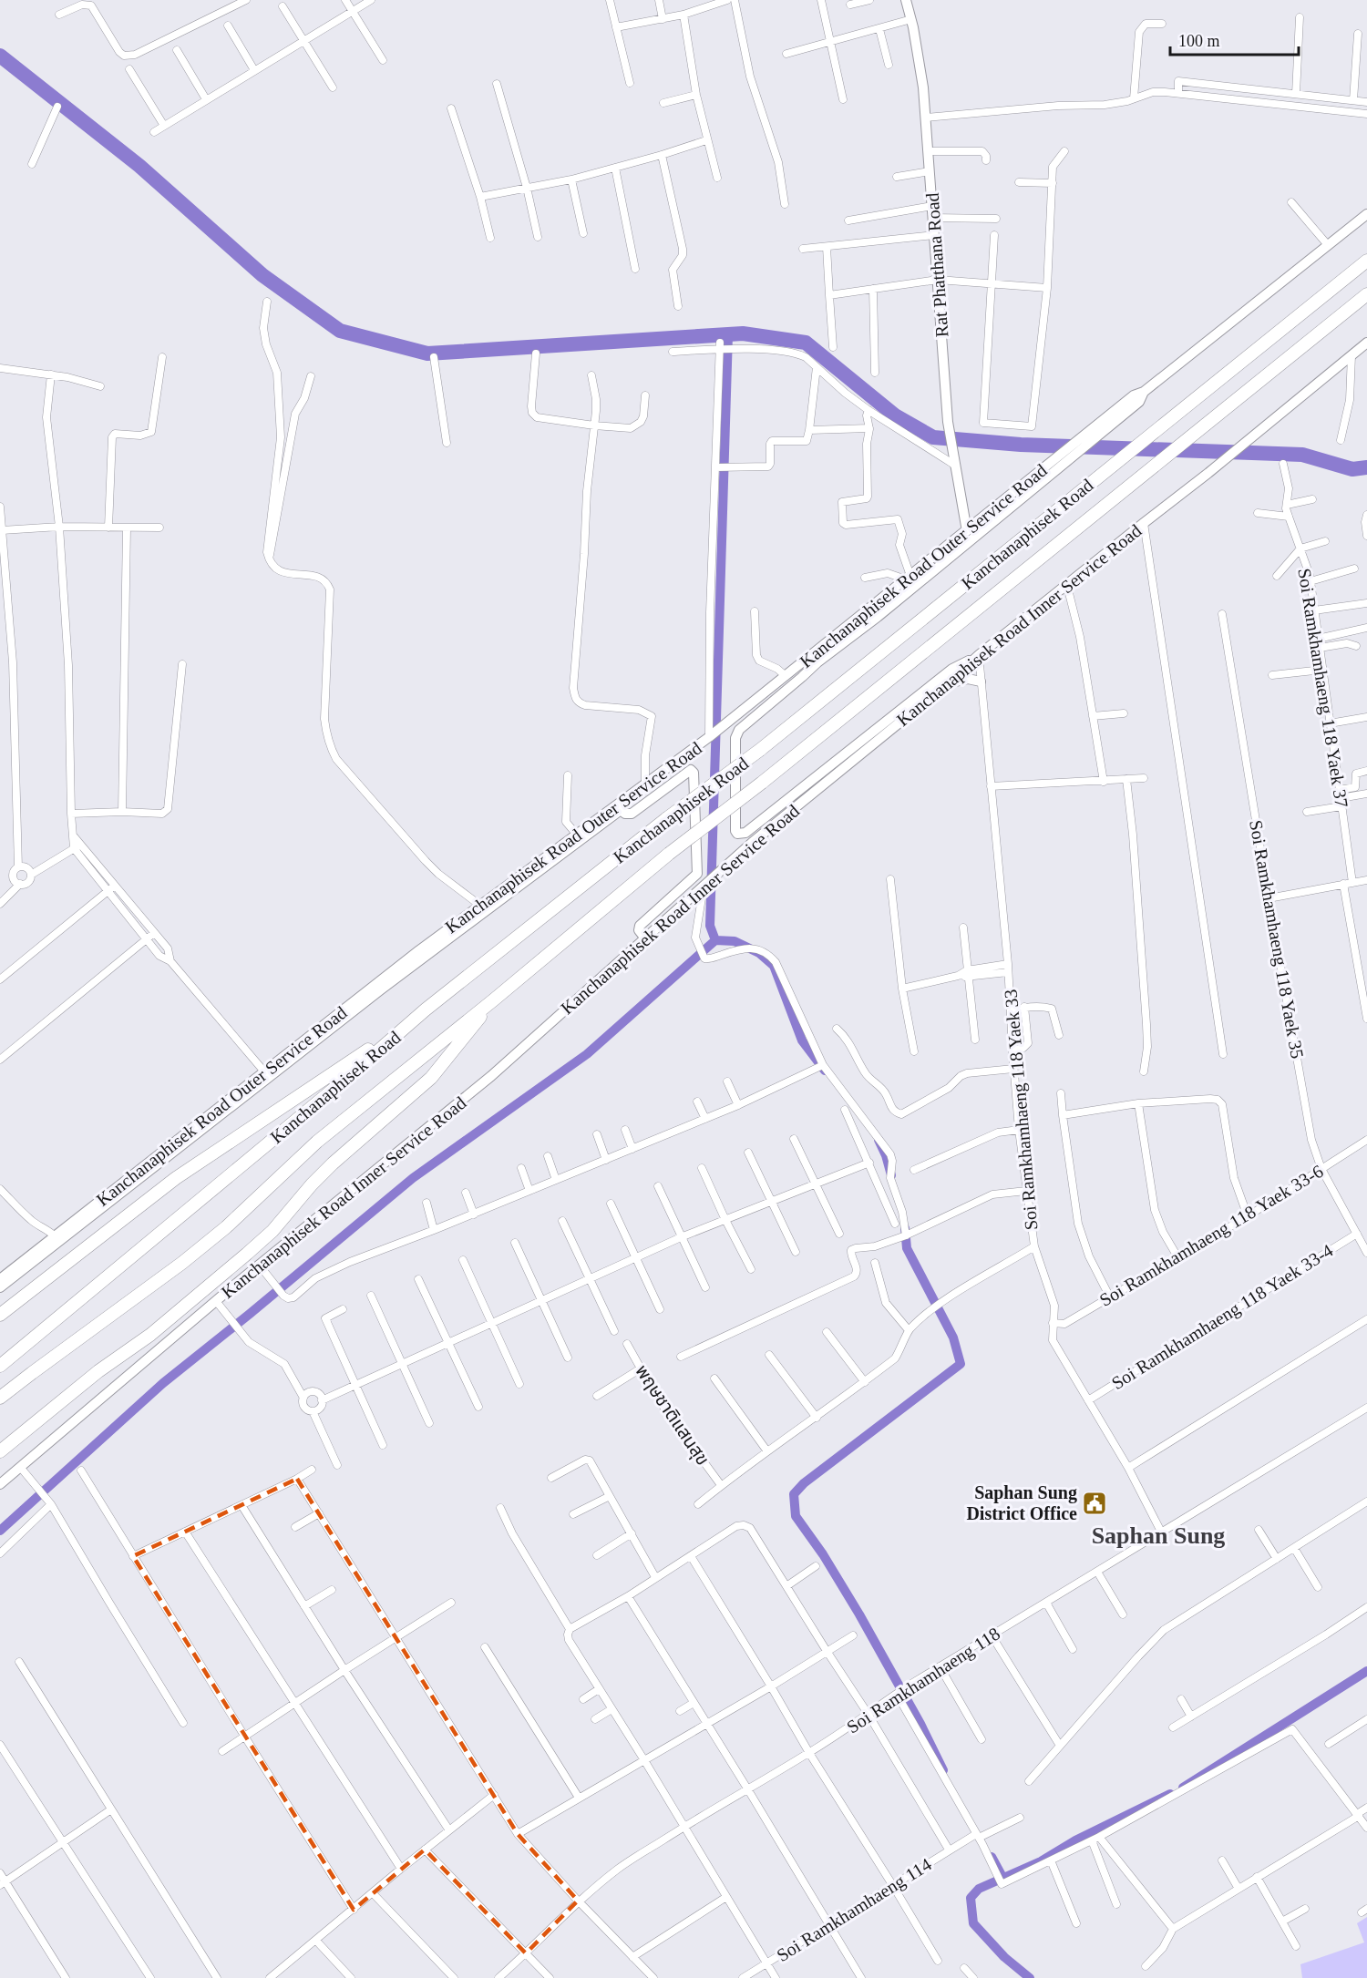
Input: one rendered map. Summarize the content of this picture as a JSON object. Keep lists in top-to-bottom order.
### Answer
{
  "streets": {
    "highway": ["Kanchanaphisek Road"],
    "main road": ["Rat Phatthana Road", "Kanchanaphisek Road Outer Service Road", "Kanchanaphisek Road Inner Service Road"],
    "street": [
      "Soi Ramkhamhaeng 118 Yaek 37",
      "Soi Ramkhamhaeng 118 Yaek 35",
      "Soi Ramkhamhaeng 118 Yaek 33",
      "Soi Ramkhamhaeng 118 Yaek 33-6",
      "Soi Ramkhamhaeng 118 Yaek 33-4",
      "พฤษชาติแสนสุข",
      "Soi Ramkhamhaeng 118",
      "Soi Ramkhamhaeng 114"
    ]
  },
  "crossings": [
    ["Rat Phatthana Road", "Kanchanaphisek Road Outer Service Road"],
    ["Kanchanaphisek Road Inner Service Road", "Soi Ramkhamhaeng 118 Yaek 33"],
    ["Soi Ramkhamhaeng 118 Yaek 35", "Soi Ramkhamhaeng 118 Yaek 33-6"],
    ["Soi Ramkhamhaeng 118 Yaek 35", "Soi Ramkhamhaeng 118 Yaek 33-4"],
    ["Soi Ramkhamhaeng 118 Yaek 33", "Soi Ramkhamhaeng 118 Yaek 33-6"],
    ["Soi Ramkhamhaeng 118 Yaek 33", "Soi Ramkhamhaeng 118 Yaek 33-4"],
    ["Soi Ramkhamhaeng 118 Yaek 33", "Soi Ramkhamhaeng 118"]
  ],
  "districts": ["Saphan Sung"],
  "places": {
    "public building": ["Saphan Sung District Office"]
  },
  "scale_bar": "100 m"
}
